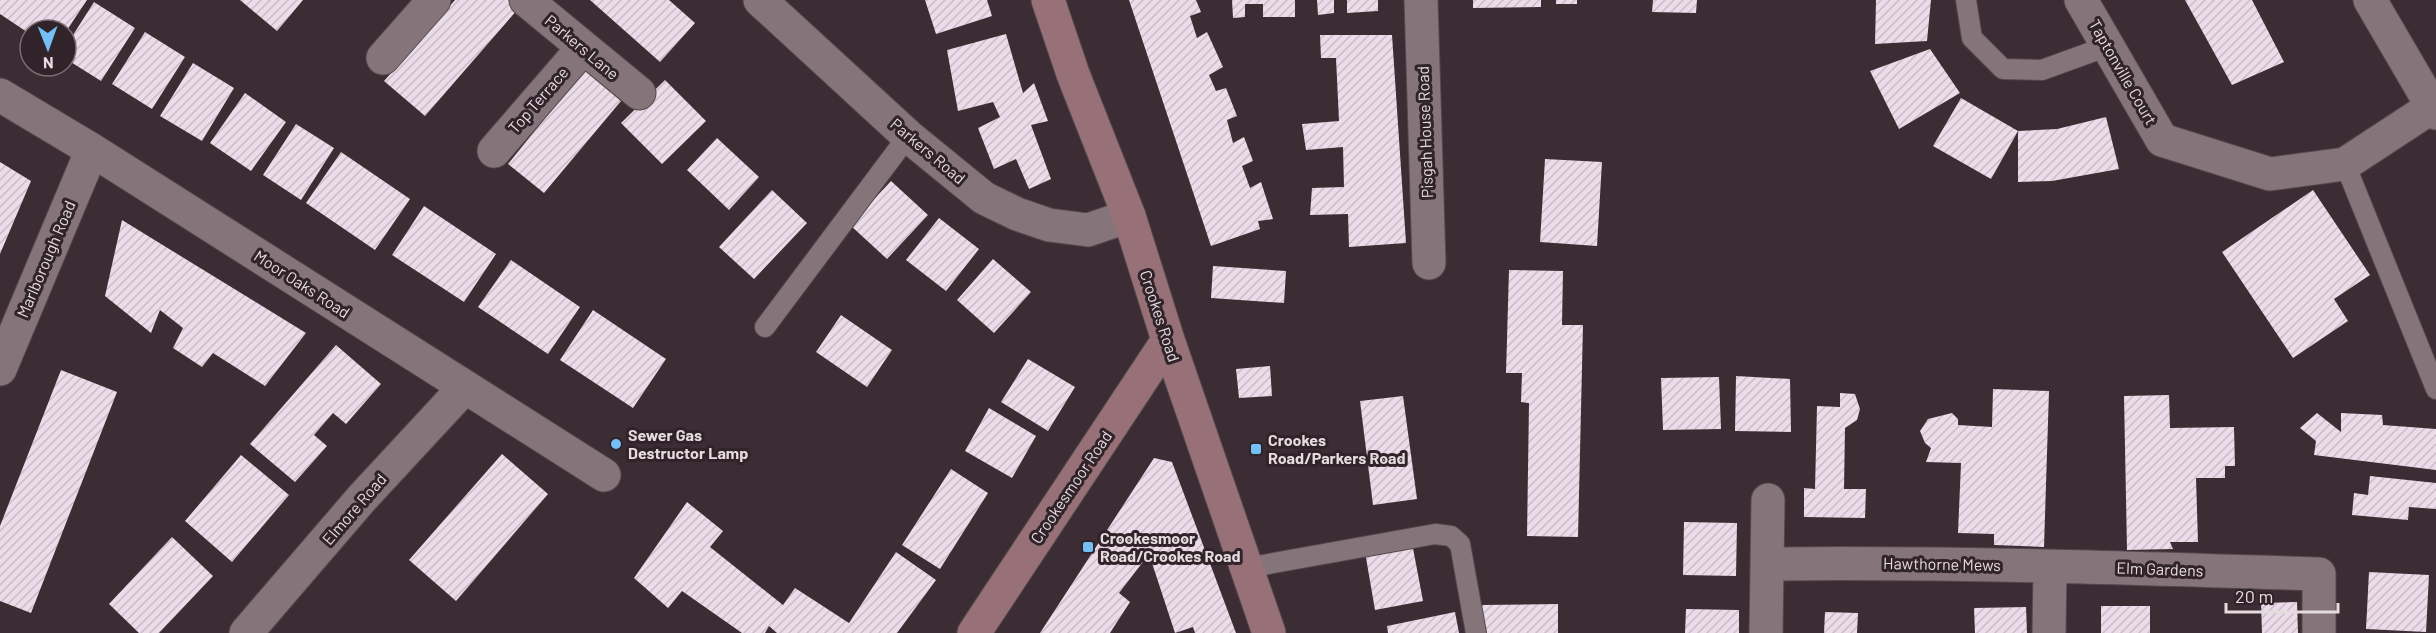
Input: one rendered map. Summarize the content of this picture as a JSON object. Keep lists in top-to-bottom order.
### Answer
{
  "streets": {
    "street": [
      "Parkers Lane",
      "Taptonville Court",
      "Top Terrace",
      "Pisgah House Road",
      "Parkers Road",
      "Marlborough Road",
      "Moor Oaks Road",
      "Crookes Road",
      "Crookesmoor Road",
      "Elmore Road",
      "Hawthorne Mews",
      "Elm Gardens"
    ]
  },
  "crossings": [
    ["Parkers Lane", "Top Terrace"],
    ["Parkers Road", "Crookes Road"],
    ["Marlborough Road", "Moor Oaks Road"],
    ["Moor Oaks Road", "Elmore Road"],
    ["Crookes Road", "Crookesmoor Road"],
    ["Hawthorne Mews", "Elm Gardens"]
  ],
  "places": {
    "other": ["Sewer Gas Destructor Lamp"],
    "transit": ["Crookes Road/Parkers Road", "Crookesmoor Road/Crookes Road"]
  },
  "scale_bar": "20 m",
  "north": "bottom"
}
